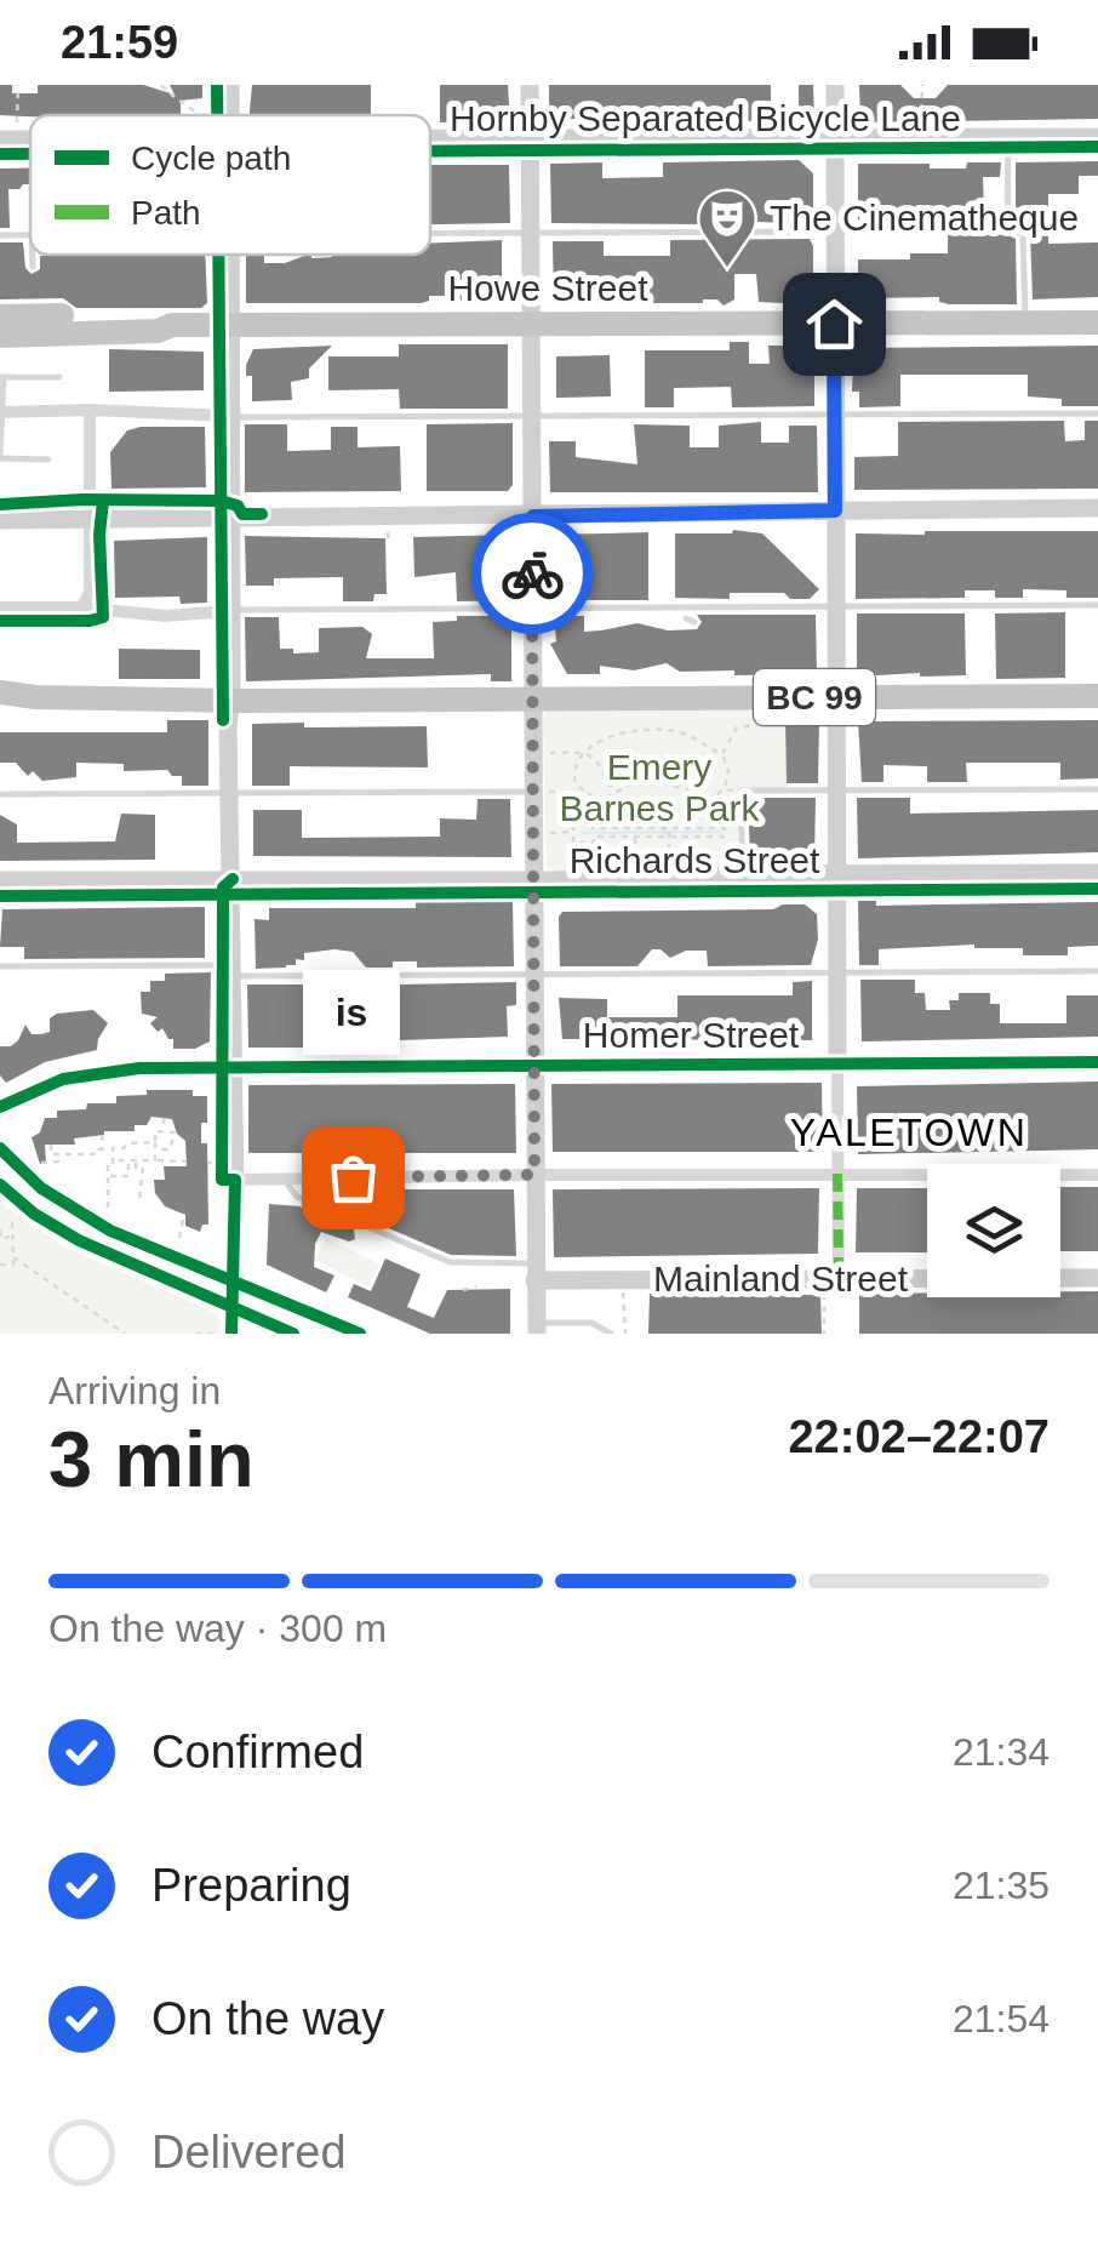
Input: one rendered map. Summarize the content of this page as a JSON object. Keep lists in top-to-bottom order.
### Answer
{
  "streets": {
    "highway": ["Howe Street", "BC 99"],
    "street": ["Richards Street", "Homer Street", "Mainland Street"],
    "cycle path": ["Hornby Separated Bicycle Lane"]
  },
  "districts": ["YALETOWN"],
  "parks": ["Emery Barnes Park"],
  "places": {
    "theatre": ["The Cinematheque"],
    "other": ["is"]
  },
  "legend": ["Cycle path", "Path"],
  "page": {
    "status": "21:59",
    "bubble": "is",
    "heading": ["3 min", "Arriving in", "22:02–22:07"],
    "bar": "On the way · 300 m",
    "list": [
      ["Confirmed", "21:34"],
      ["Preparing", "21:35"],
      ["On the way", "21:54"],
      "Delivered"
    ]
  }
}
